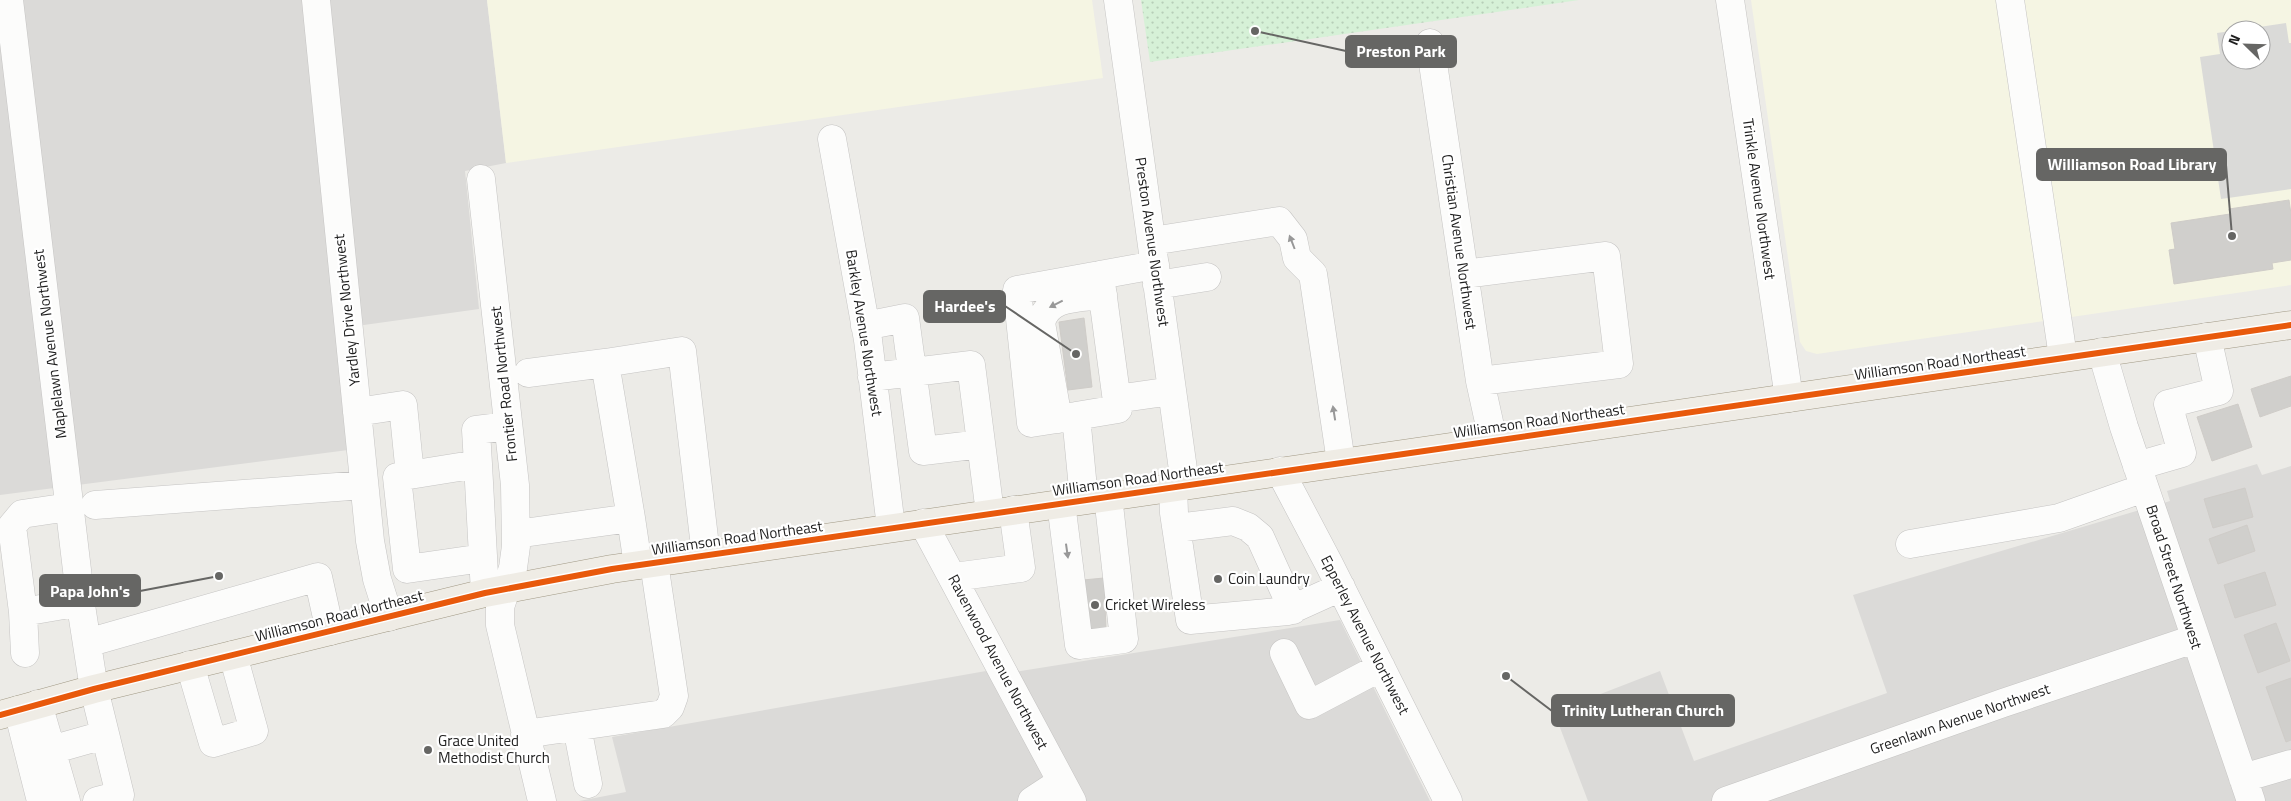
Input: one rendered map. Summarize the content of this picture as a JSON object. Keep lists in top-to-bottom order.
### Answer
{
  "streets": {
    "main road": ["Williamson Road Northeast"],
    "street": [
      "Trinkle Avenue Northwest",
      "Preston Avenue Northwest",
      "Christian Avenue Northwest",
      "Yardley Drive Northwest",
      "Barkley Avenue Northwest",
      "Maplelawn Avenue Northwest",
      "Frontier Road Northwest",
      "Broad Street Northwest",
      "Epperley Avenue Northwest",
      "Ravenwood Avenue Northwest",
      "Greenlawn Avenue Northwest"
    ]
  },
  "crossings": [
    ["Trinkle Avenue Northwest", "Williamson Road Northeast"],
    ["Preston Avenue Northwest", "Williamson Road Northeast"],
    ["Christian Avenue Northwest", "Williamson Road Northeast"],
    ["Yardley Drive Northwest", "Williamson Road Northeast"],
    ["Barkley Avenue Northwest", "Williamson Road Northeast"],
    ["Maplelawn Avenue Northwest", "Williamson Road Northeast"],
    ["Williamson Road Northeast", "Frontier Road Northwest"],
    ["Williamson Road Northeast", "Broad Street Northwest"],
    ["Williamson Road Northeast", "Epperley Avenue Northwest"],
    ["Williamson Road Northeast", "Ravenwood Avenue Northwest"],
    ["Broad Street Northwest", "Greenlawn Avenue Northwest"]
  ],
  "places": [
    "Preston Park",
    "Williamson Road Library",
    "Hardee's",
    "Papa John's",
    "Coin Laundry",
    "Cricket Wireless",
    "Trinity Lutheran Church",
    "Grace United Methodist Church"
  ],
  "north": "top left"
}
